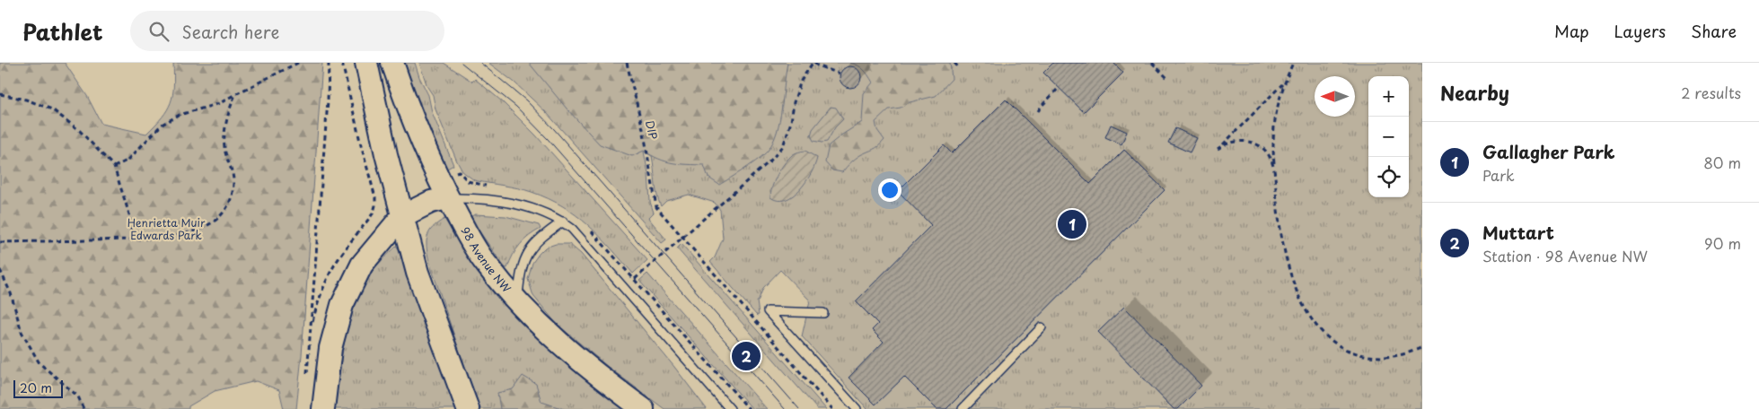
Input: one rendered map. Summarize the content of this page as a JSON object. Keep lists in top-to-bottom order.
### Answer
{
  "streets": {
    "main road": ["98 Avenue NW"],
    "path": ["DIP"]
  },
  "parks": ["Henrietta Muir Edwards Park"],
  "scale_bar": "20 m",
  "north": "left",
  "page": {
    "header": "Pathlet",
    "search": "Search here",
    "nav": ["Map", "Layers", "Share"],
    "heading": ["Nearby", "2 results"],
    "map_buttons": ["+", "−"],
    "list": [
      {
        "mark": "1",
        "name": "Gallagher Park",
        "note": "Park",
        "value": "80 m"
      },
      {
        "mark": "2",
        "name": "Muttart",
        "note": "Station · 98 Avenue NW",
        "value": "90 m"
      }
    ],
    "pins": ["1", "2"],
    "scale": "20 m"
  }
}
